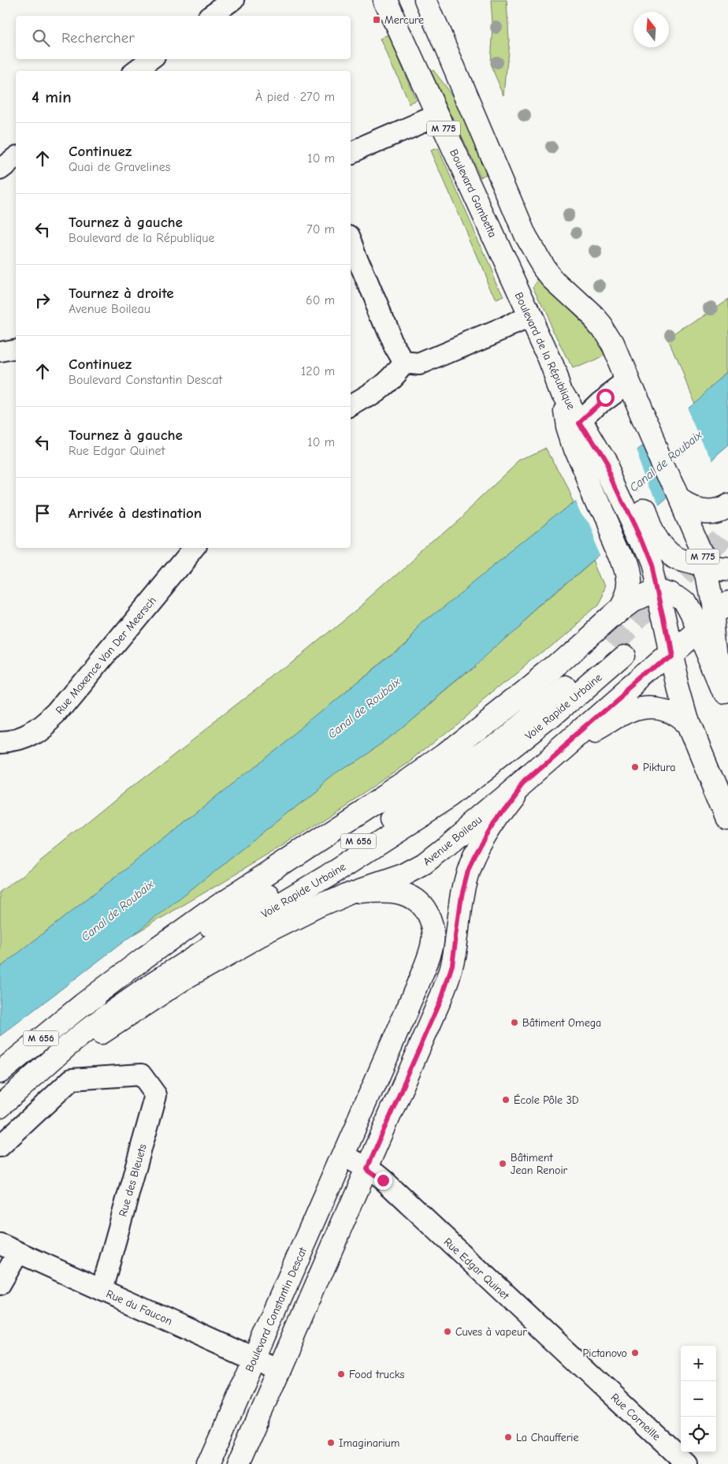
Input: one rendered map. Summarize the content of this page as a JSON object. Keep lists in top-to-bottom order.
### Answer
{
  "streets": {
    "main road": [
      "M 775",
      "Boulevard Gambetta",
      "Boulevard de la République",
      "Voie Rapide Urbaine",
      "Avenue Boileau",
      "M 656",
      "Boulevard Constantin Descat"
    ],
    "street": [
      "Rue Maxence Van Der Meersch",
      "Rue des Bleuets",
      "Rue Edgar Quinet",
      "Rue du Faucon",
      "Rue Corneille"
    ]
  },
  "crossings": [
    ["M 775", "Boulevard de la République"],
    ["M 775", "Avenue Boileau"],
    ["Boulevard Gambetta", "Boulevard de la République"],
    ["Avenue Boileau", "Boulevard Constantin Descat"],
    ["Rue des Bleuets", "Rue du Faucon"],
    ["Rue Edgar Quinet", "Rue Corneille"],
    ["Rue du Faucon", "Boulevard Constantin Descat"]
  ],
  "water": ["Canal de Roubaix"],
  "places": {
    "transit": ["Mercure"],
    "other": [
      "Piktura",
      "Bâtiment Omega",
      "École Pôle 3D",
      "Bâtiment Jean Renoir",
      "Cuves à vapeur",
      "Pictanovo",
      "Food trucks",
      "La Chaufferie",
      "Imaginarium"
    ]
  },
  "north": "top",
  "page": {
    "search": "Rechercher",
    "heading": ["4 min", "À pied · 270 m"],
    "list": [
      ["Continuez", "Quai de Gravelines", "10 m"],
      ["Tournez à gauche", "Boulevard de la République", "70 m"],
      ["Tournez à droite", "Avenue Boileau", "60 m"],
      ["Continuez", "Boulevard Constantin Descat", "120 m"],
      ["Tournez à gauche", "Rue Edgar Quinet", "10 m"],
      "Arrivée à destination"
    ],
    "map_buttons": ["+", "−"]
  }
}
